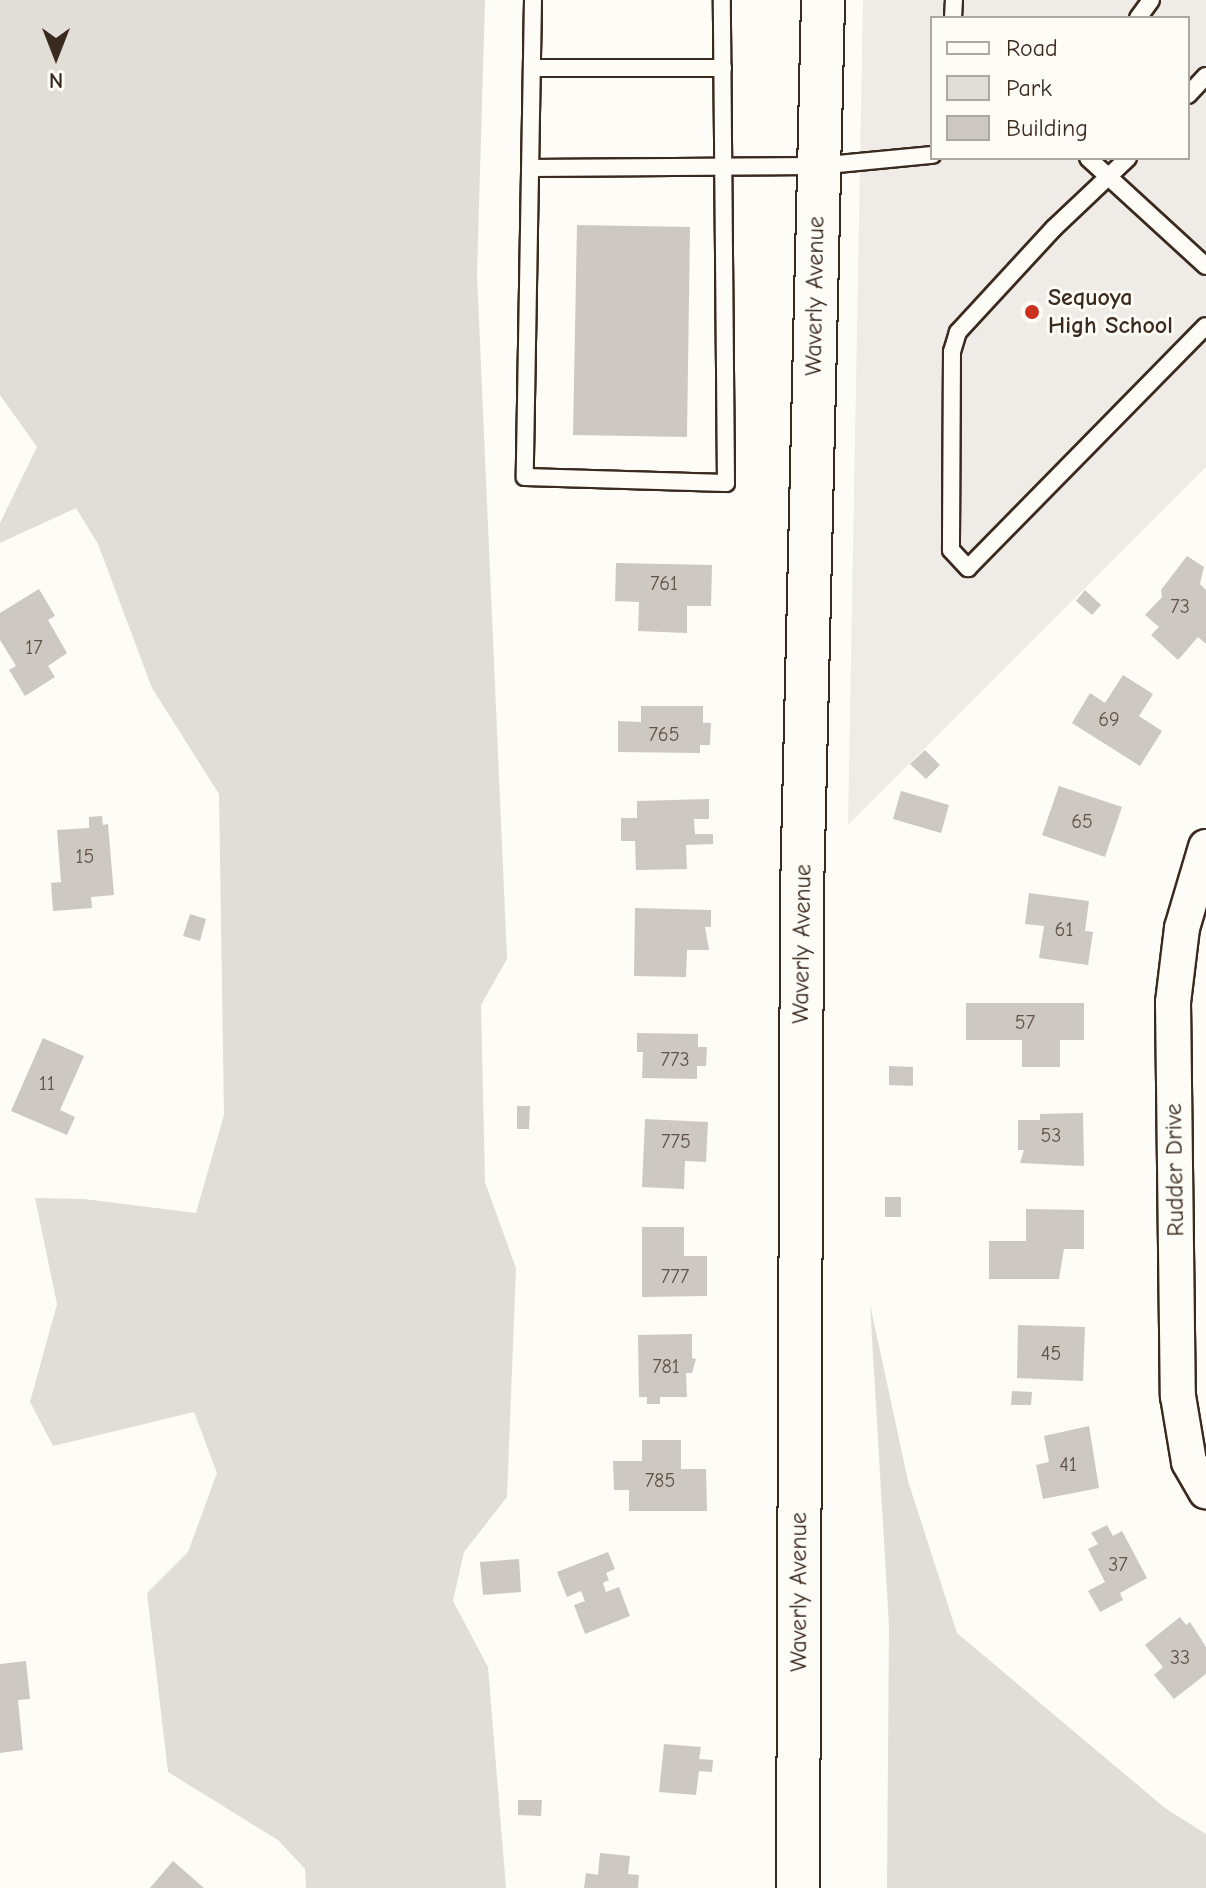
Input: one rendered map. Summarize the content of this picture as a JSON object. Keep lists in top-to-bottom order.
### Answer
{
  "streets": {
    "street": ["Waverly Avenue", "Rudder Drive"]
  },
  "places": ["Sequoya High School"],
  "house_numbers": [
    "761",
    "73",
    "17",
    "69",
    "765",
    "65",
    "15",
    "61",
    "57",
    "773",
    "11",
    "53",
    "775",
    "777",
    "45",
    "781",
    "41",
    "785",
    "37",
    "33"
  ],
  "legend": ["Road", "Park", "Building"],
  "north": "bottom"
}
